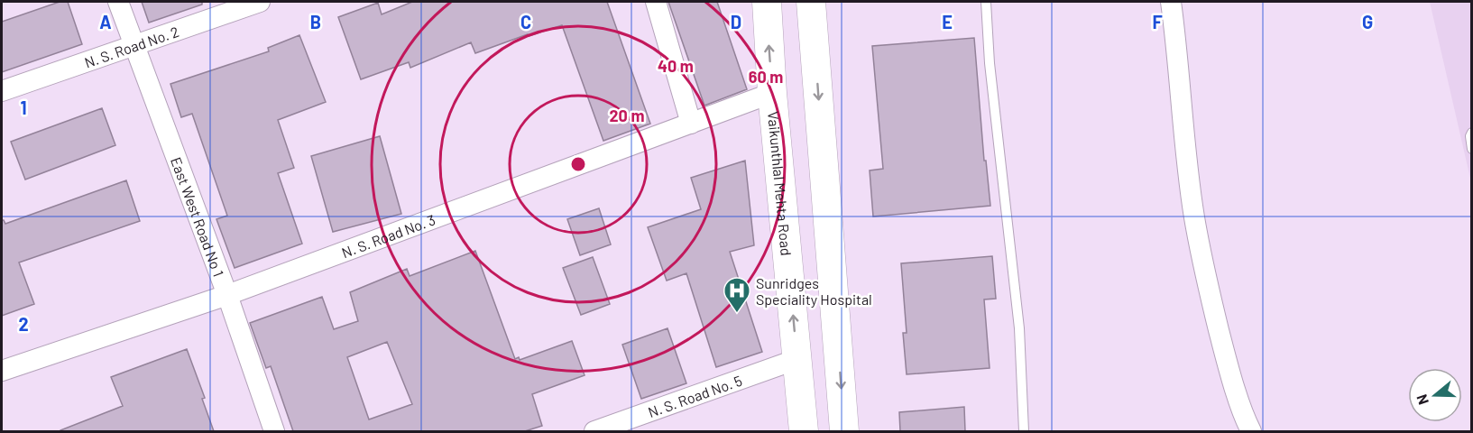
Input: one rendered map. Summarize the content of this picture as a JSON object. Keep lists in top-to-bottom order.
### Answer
{
  "streets": {
    "main road": ["Vaikunthlal Mehta Road"],
    "street": [
      "N. S. Road No. 2",
      "East West Road No 1",
      "N. S. Road No. 3",
      "N. S. Road No. 5"
    ]
  },
  "crossings": [
    ["N. S. Road No. 2", "East West Road No 1"],
    ["Vaikunthlal Mehta Road", "N. S. Road No. 3"],
    ["Vaikunthlal Mehta Road", "N. S. Road No. 5"],
    ["East West Road No 1", "N. S. Road No. 3"]
  ],
  "places": {
    "hospital": ["Sunridges Speciality Hospital"]
  },
  "north": "left",
  "grid": {
    "columns": [
      "A",
      "B",
      "C",
      "D",
      "E",
      "F",
      "G"
    ],
    "rows": ["1", "2"]
  },
  "rings": ["40 m", "60 m", "20 m"]
}
